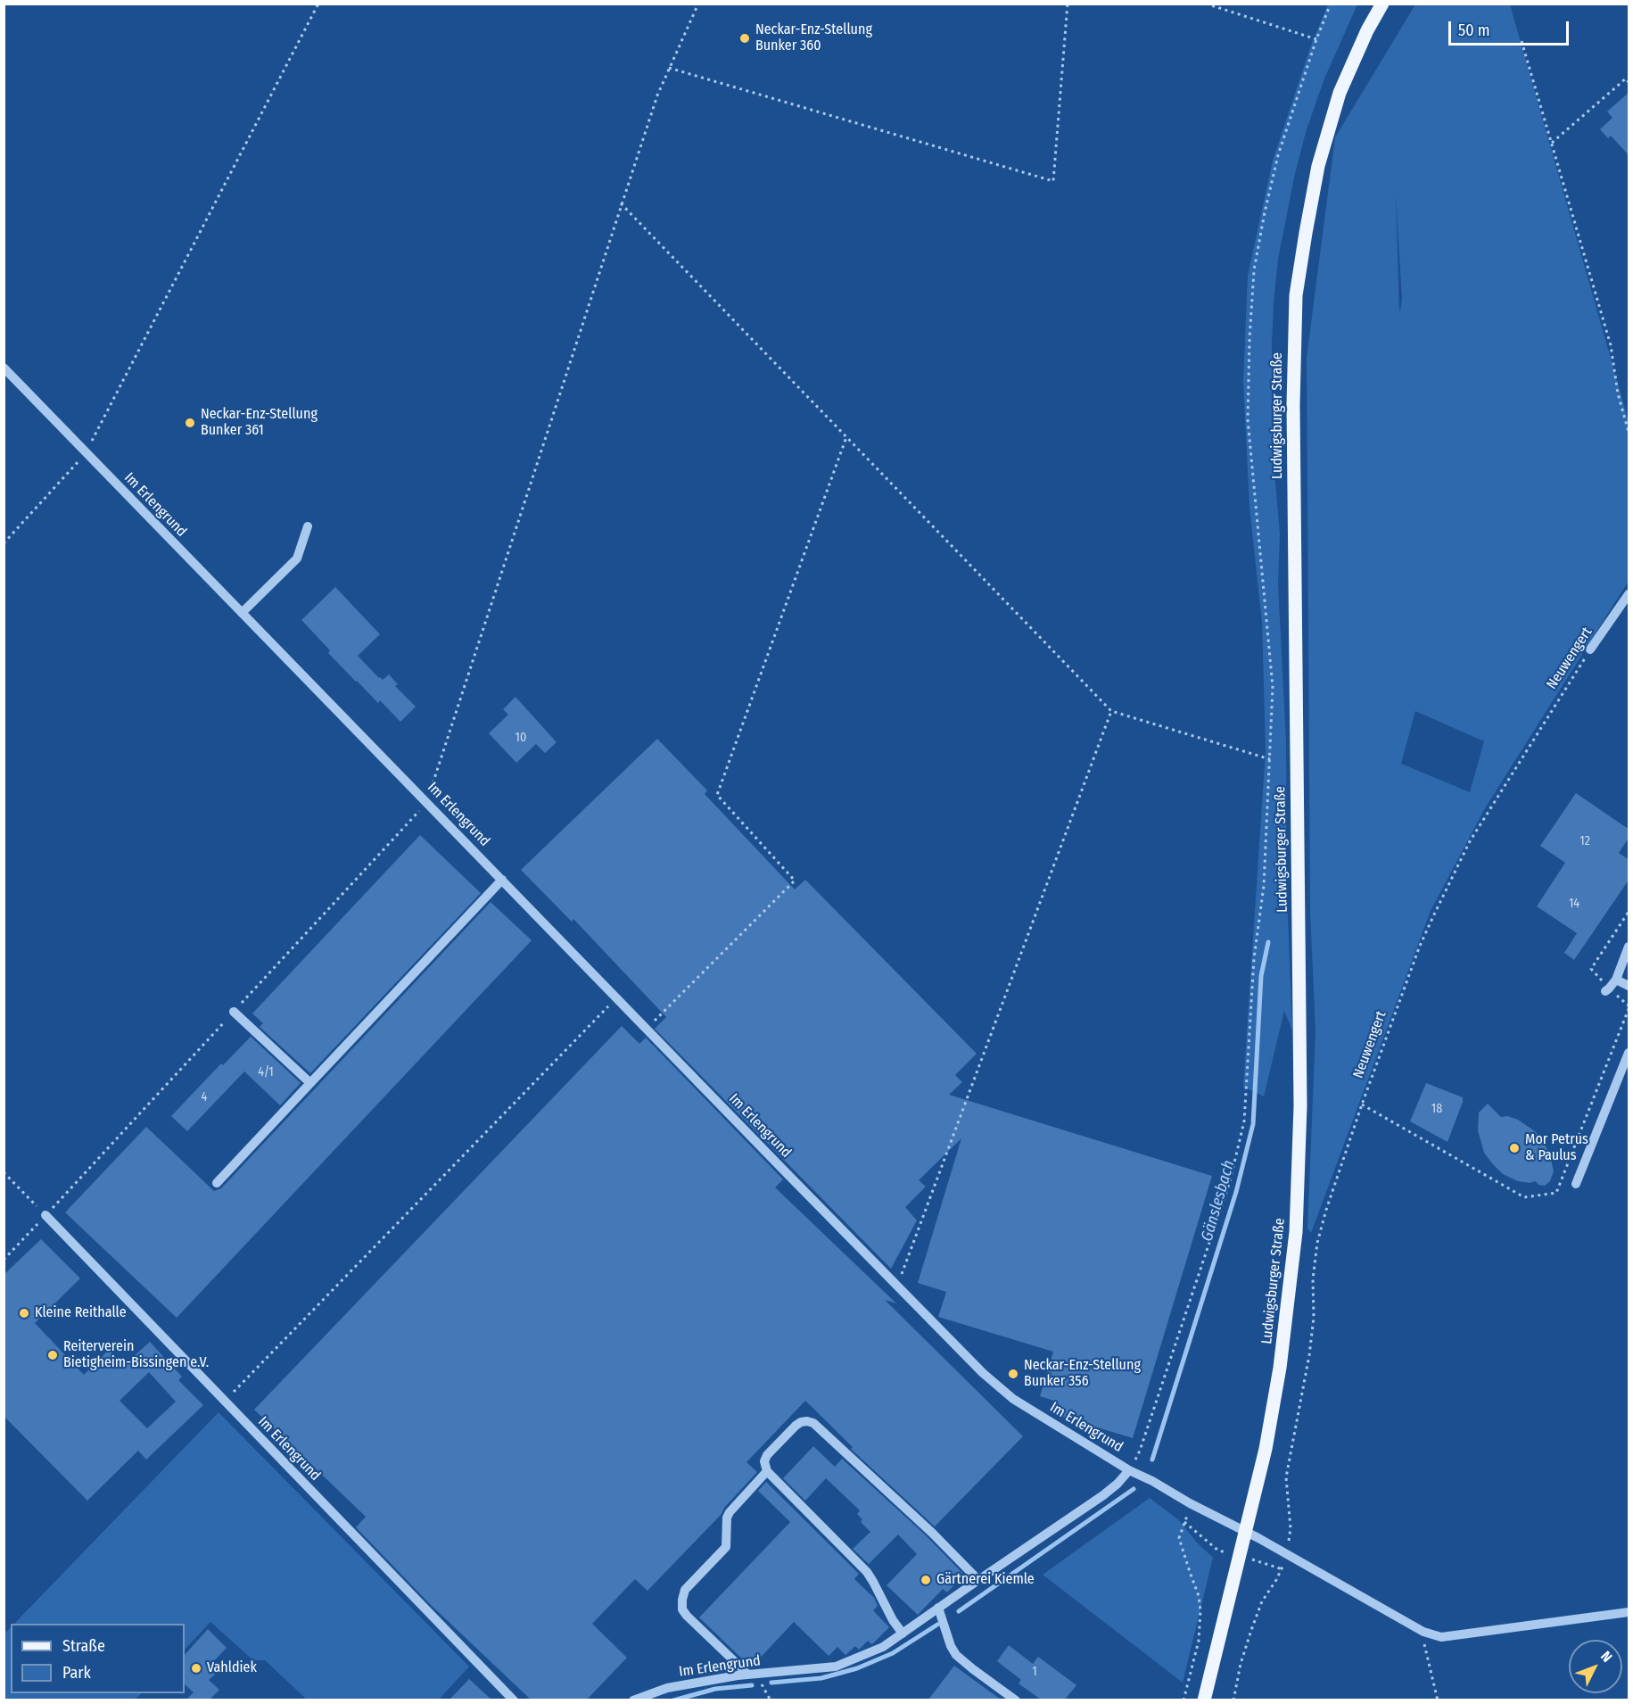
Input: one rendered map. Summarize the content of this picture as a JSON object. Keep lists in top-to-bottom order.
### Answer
{
  "streets": {
    "main road": ["Ludwigsburger Straße"],
    "street": ["Im Erlengrund", "Neuwengert"]
  },
  "water": ["Gänslesbach"],
  "places": [
    "Neckar-Enz-Stellung Bunker 360",
    "Neckar-Enz-Stellung Bunker 361",
    "Mor Petrus & Paulus",
    "Kleine Reithalle",
    "Reiterverein Bietigheim-Bissingen e.V.",
    "Neckar-Enz-Stellung Bunker 356",
    "Gärtnerei Kiemle",
    "Vahldiek"
  ],
  "house_numbers": [
    "10",
    "12",
    "14",
    "4/1",
    "4",
    "18",
    "1"
  ],
  "legend": ["Straße", "Park"],
  "scale_bar": "50 m",
  "north": "top right"
}
